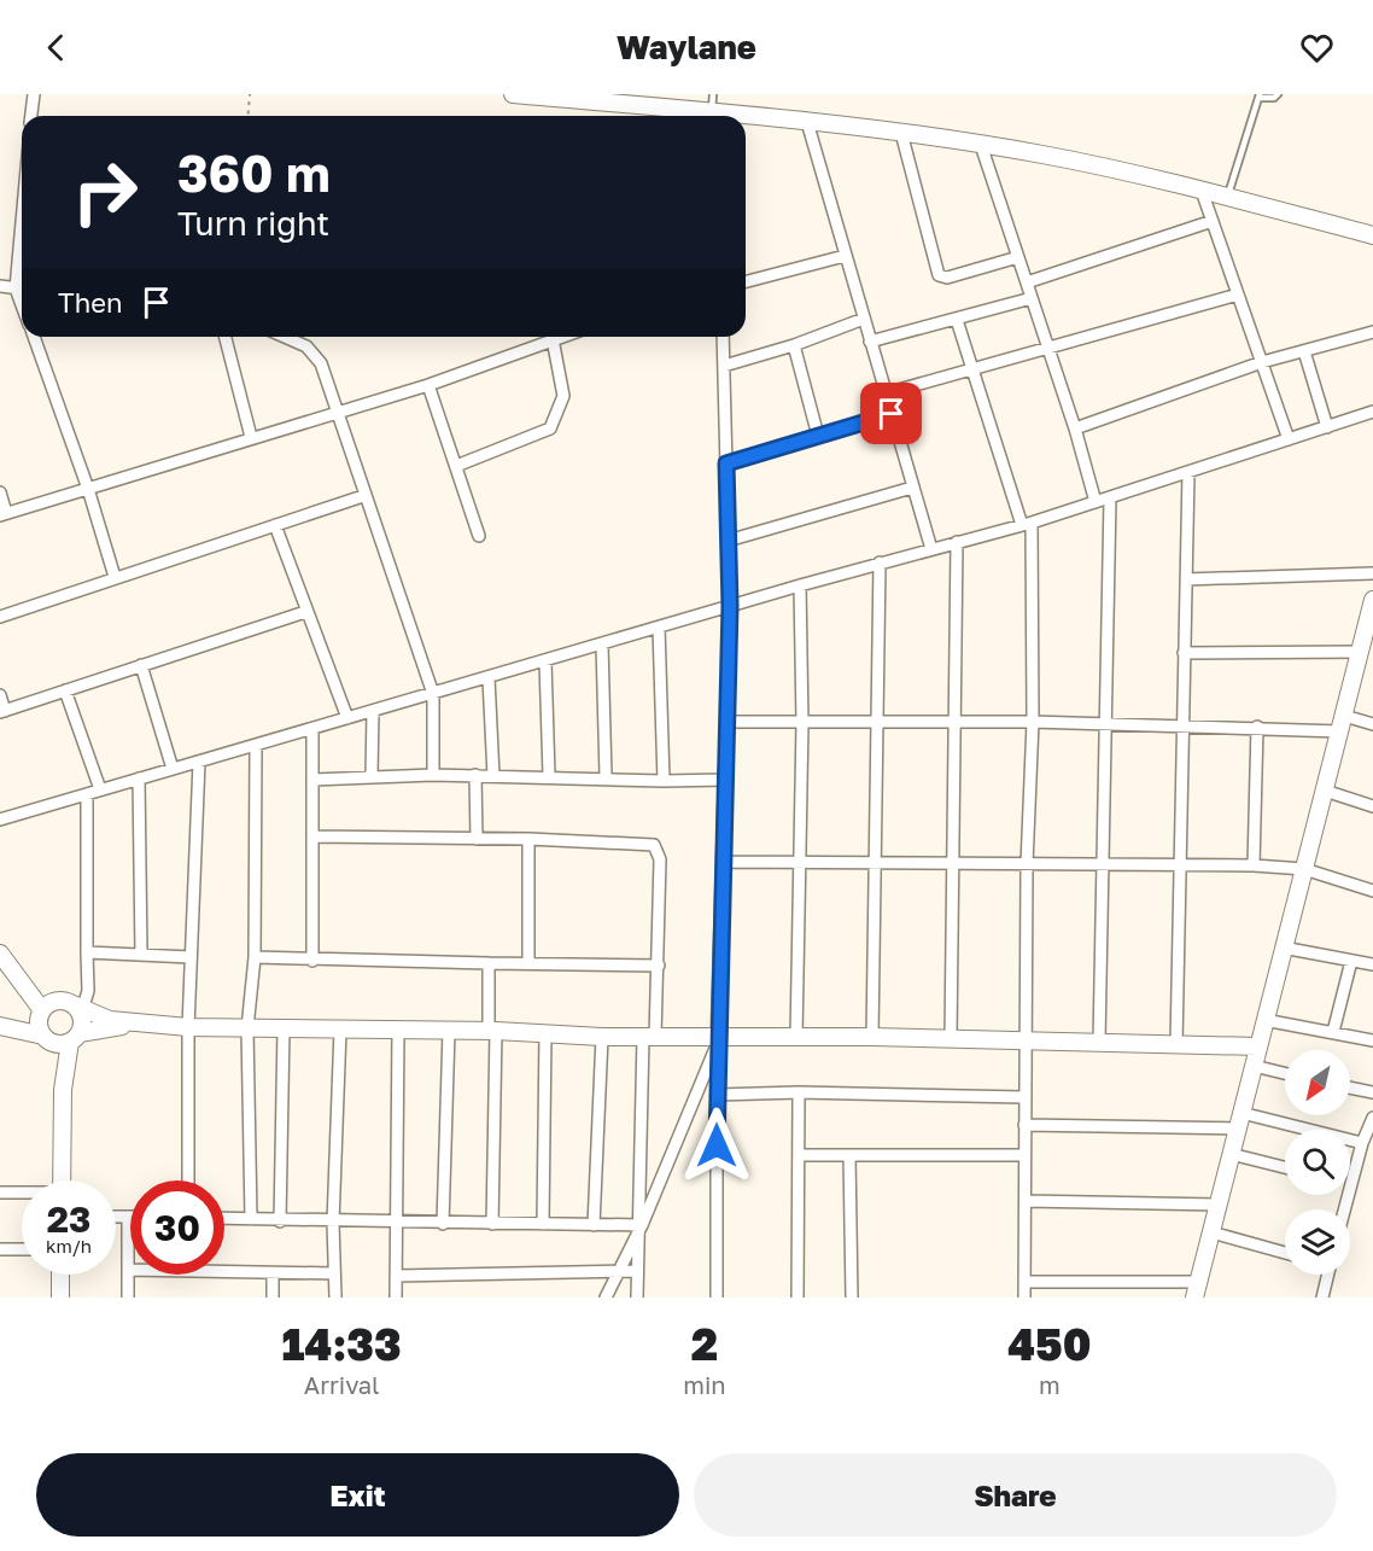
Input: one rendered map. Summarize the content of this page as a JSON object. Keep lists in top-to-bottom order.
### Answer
{
  "north": "bottom left",
  "page": {
    "header": "Waylane",
    "turn": ["360 m", "Turn right"],
    "then": "Then",
    "speed": "23 km/h",
    "limit": "30",
    "eta": [
      "14:33",
      "Arrival",
      "2",
      "min",
      "450",
      "m"
    ],
    "buttons": ["Exit", "Share"]
  }
}
